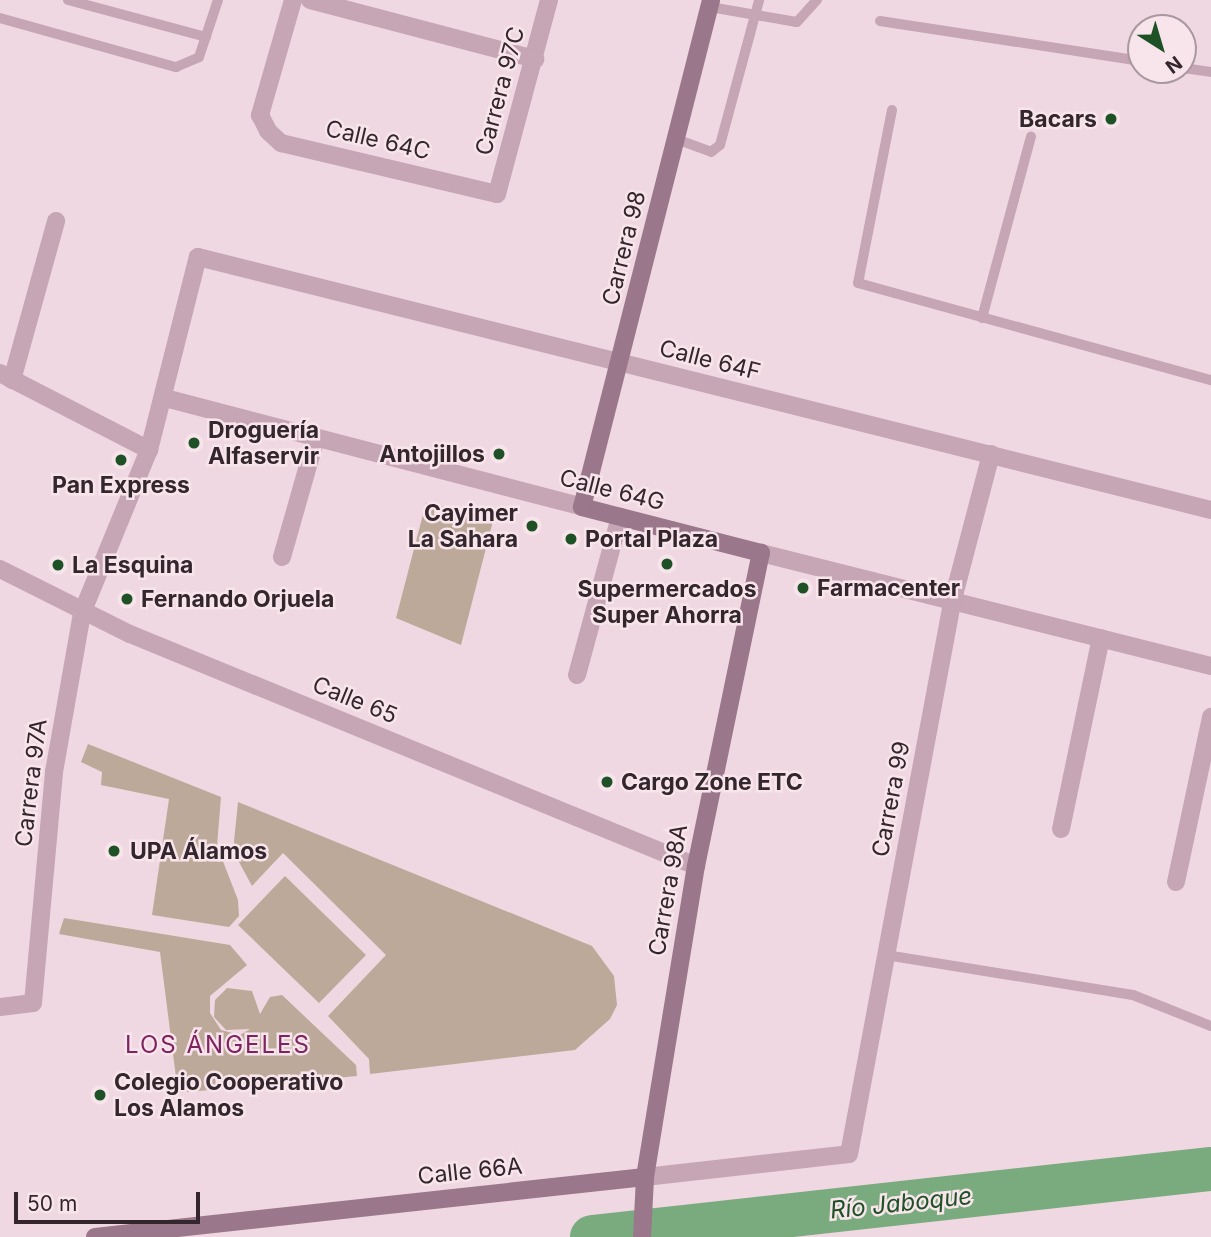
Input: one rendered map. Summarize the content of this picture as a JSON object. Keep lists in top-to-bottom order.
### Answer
{
  "streets": {
    "street": [
      "Carrera 97C",
      "Calle 64C",
      "Carrera 98",
      "Calle 64F",
      "Calle 64G",
      "Calle 65",
      "Carrera 97A",
      "Carrera 99",
      "Carrera 98A",
      "Calle 66A"
    ]
  },
  "crossings": [
    ["Carrera 97C", "Calle 64C"],
    ["Carrera 98", "Calle 64F"],
    ["Carrera 98", "Calle 64G"],
    ["Calle 64F", "Carrera 97A"],
    ["Calle 64F", "Carrera 99"],
    ["Calle 64G", "Carrera 97A"],
    ["Calle 64G", "Carrera 99"],
    ["Calle 64G", "Carrera 98A"],
    ["Calle 65", "Carrera 97A"],
    ["Calle 65", "Carrera 98A"],
    ["Carrera 99", "Calle 66A"],
    ["Carrera 98A", "Calle 66A"]
  ],
  "districts": ["LOS ÁNGELES"],
  "water": ["Río Jaboque"],
  "places": [
    "Bacars",
    "Droguería Alfaservir",
    "Antojillos",
    "Pan Express",
    "Cayimer La Sahara",
    "Portal Plaza",
    "Supermercados Super Ahorra",
    "La Esquina",
    "Farmacenter",
    "Fernando Orjuela",
    "Cargo Zone ETC",
    "UPA Álamos",
    "Colegio Cooperativo Los Alamos"
  ],
  "scale_bar": "50 m",
  "north": "bottom right"
}
